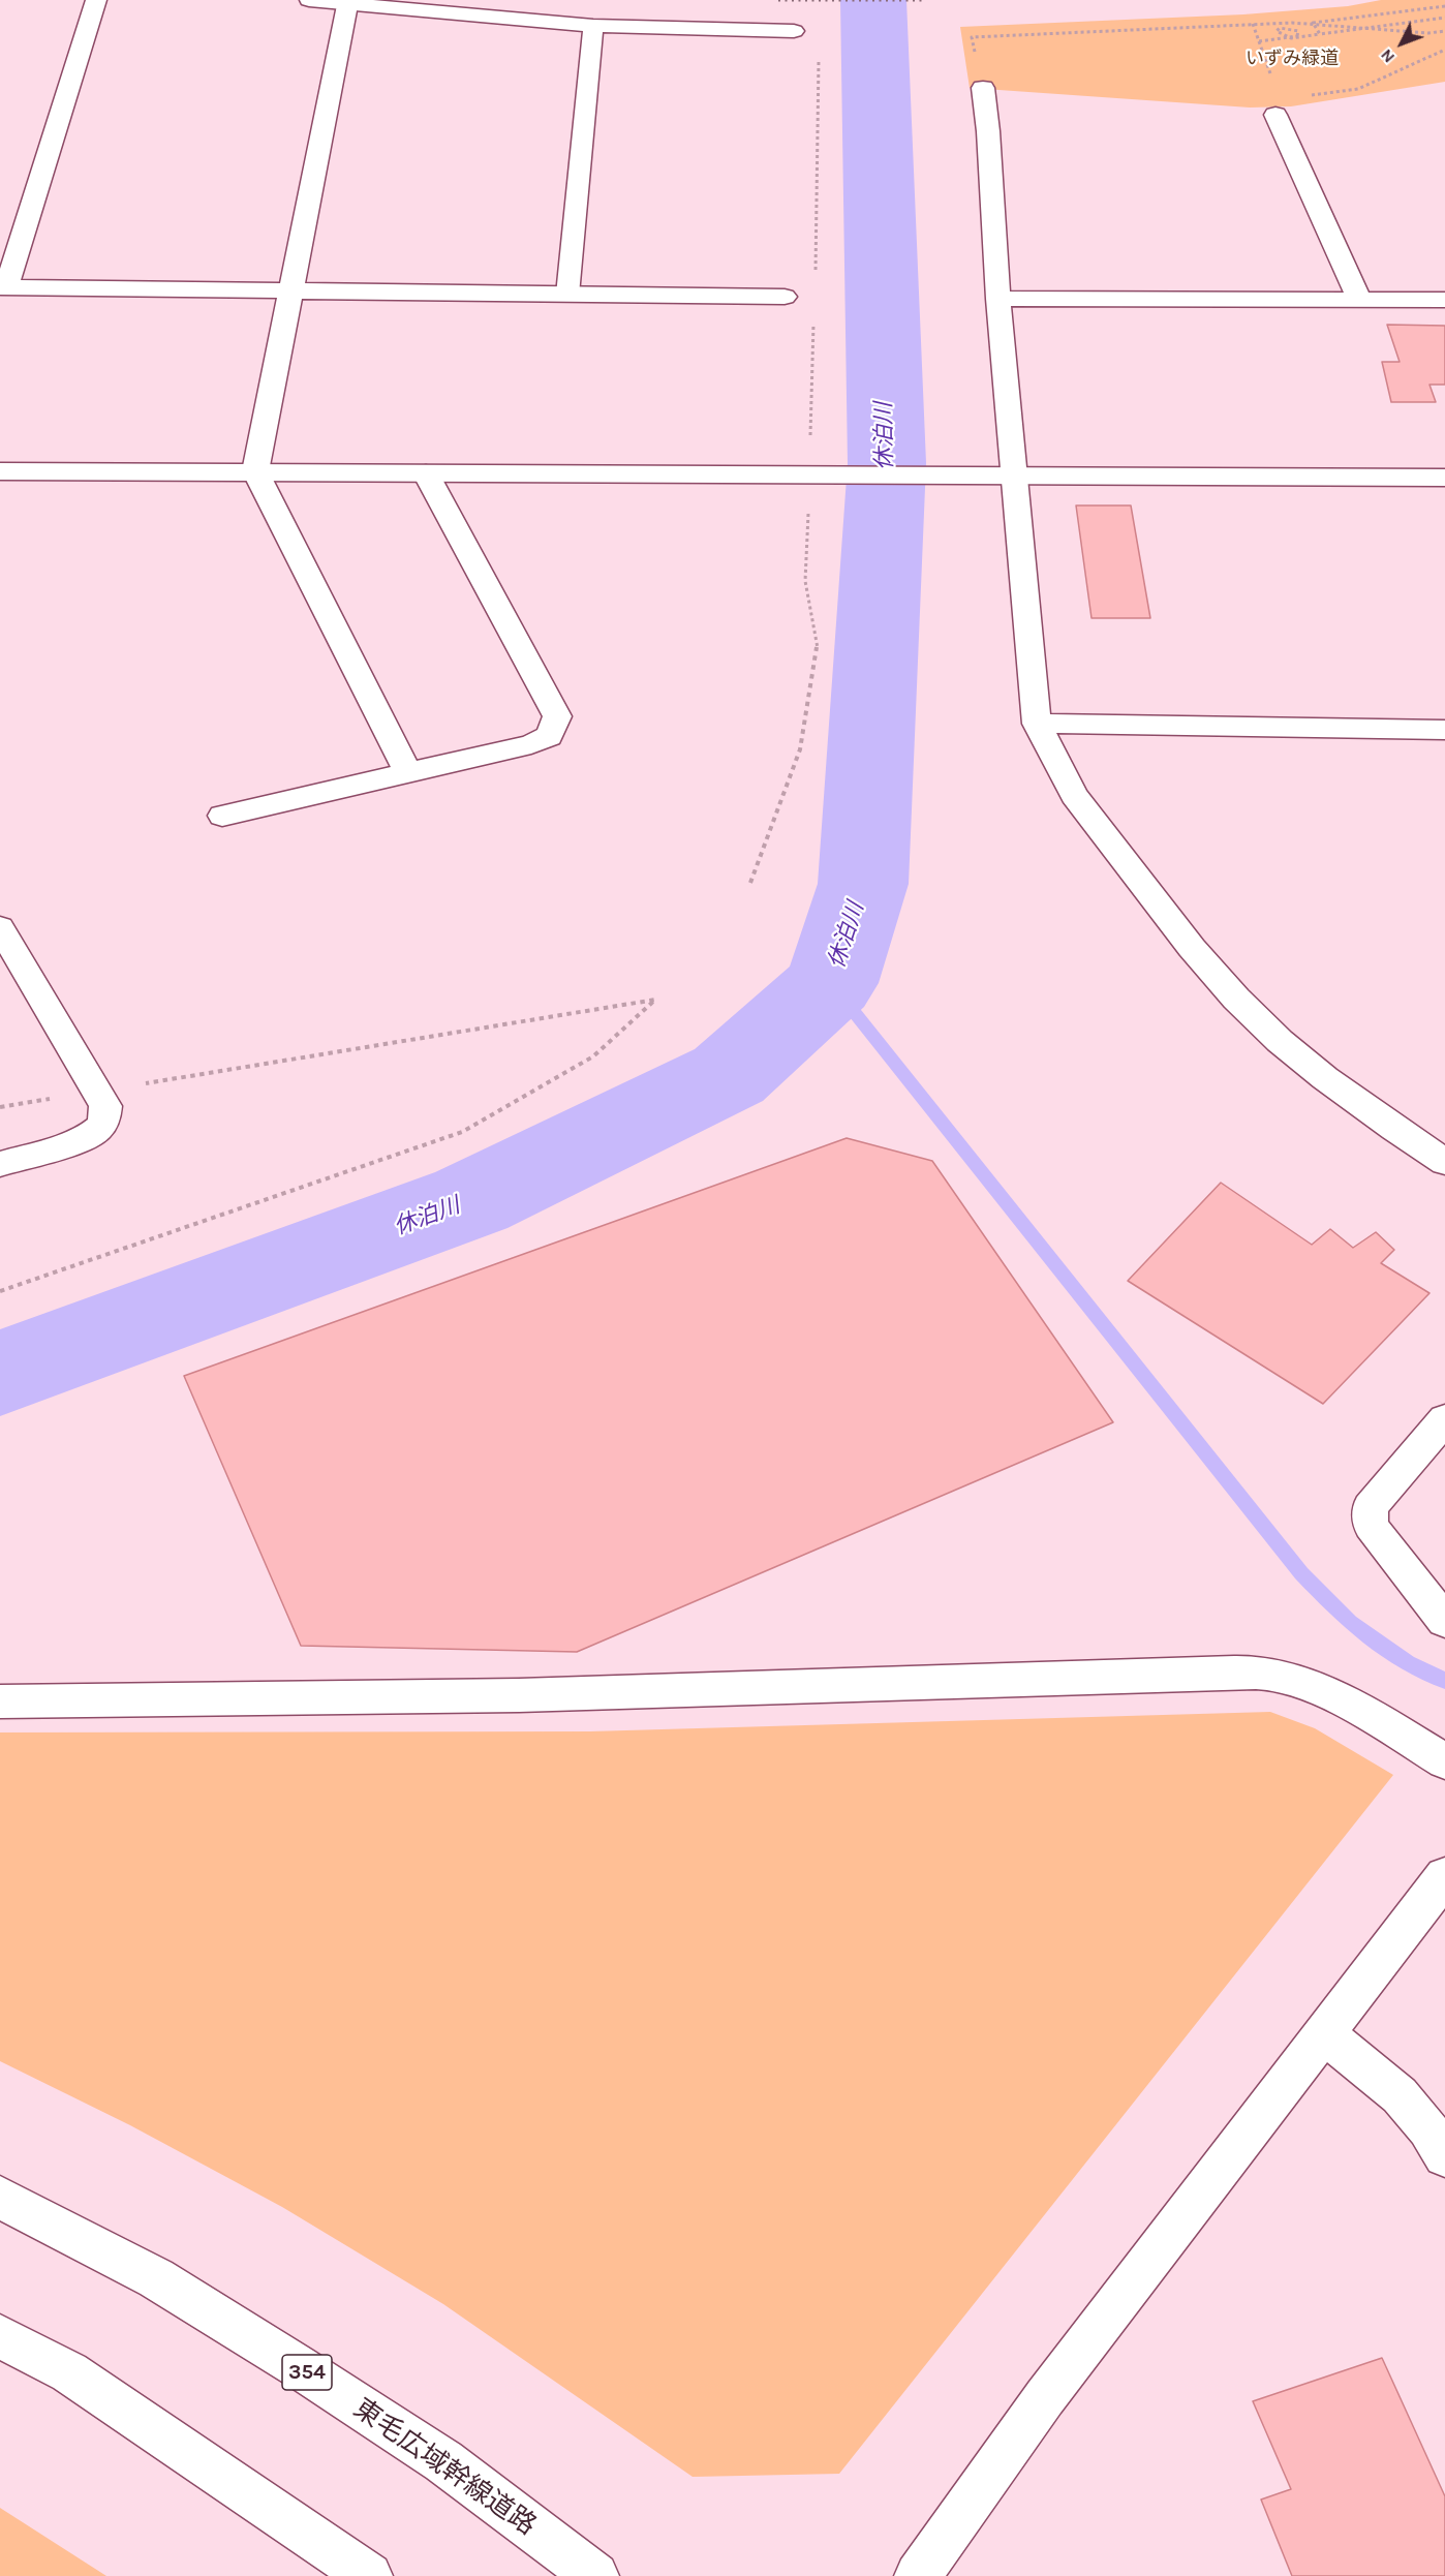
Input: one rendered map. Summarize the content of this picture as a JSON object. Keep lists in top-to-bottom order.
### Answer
{
  "streets": {
    "main road": ["354", "東毛広域幹線道路"]
  },
  "water": ["休泊川"],
  "parks": ["いずみ緑道"],
  "north": "bottom left"
}
